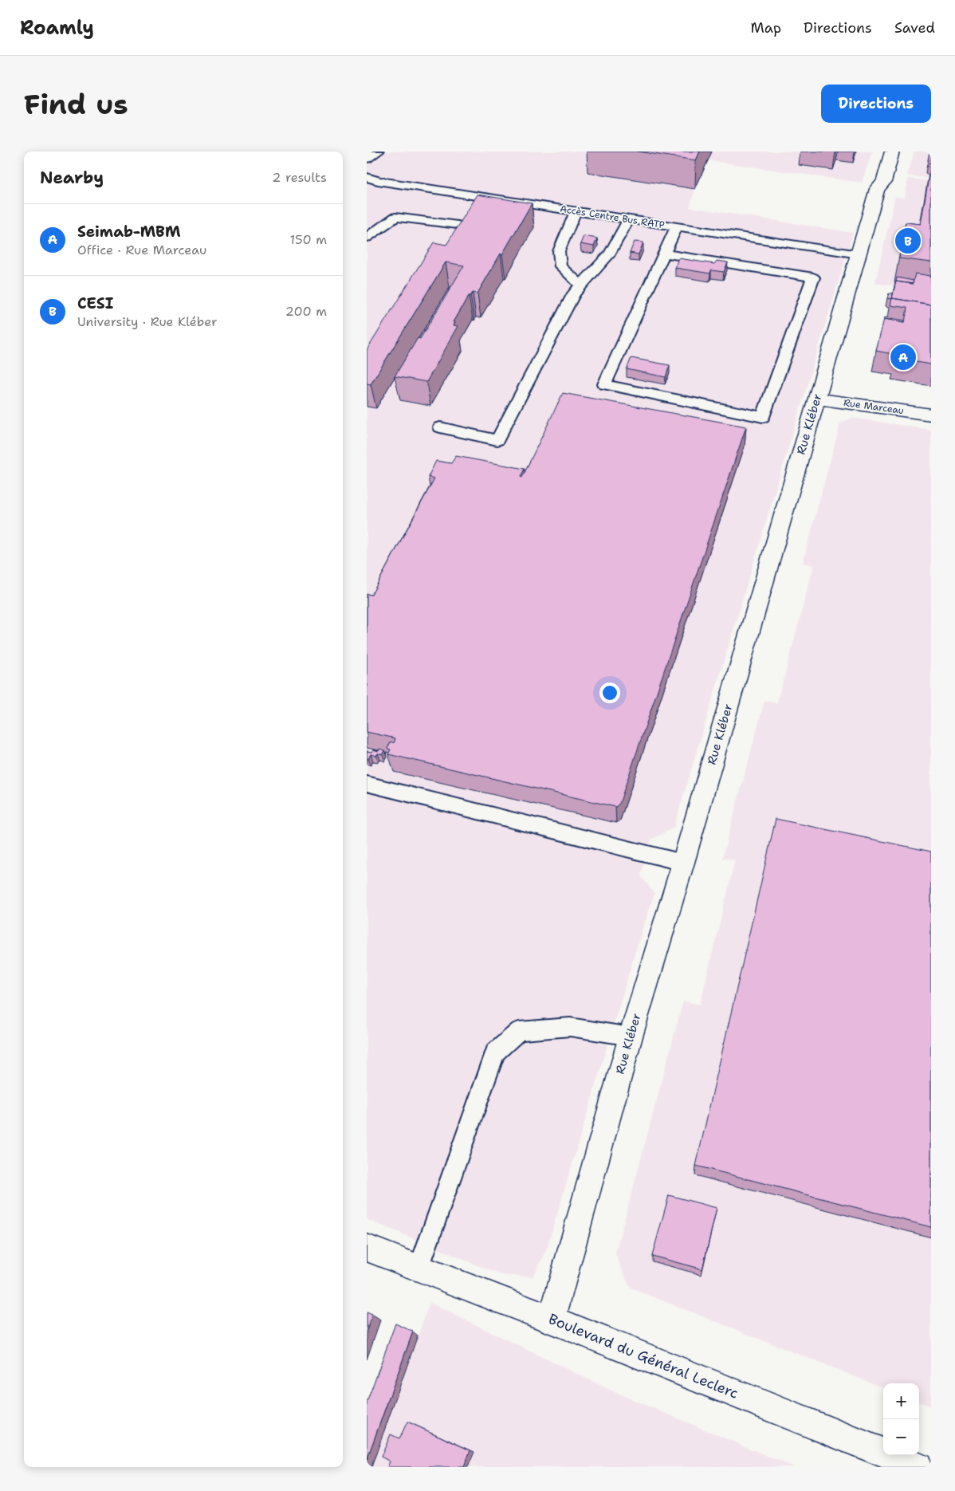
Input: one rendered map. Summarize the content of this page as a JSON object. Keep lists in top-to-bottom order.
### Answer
{
  "streets": {
    "street": ["Rue Marceau", "Rue Kléber", "Boulevard du Général Leclerc"],
    "lane": ["Accès Centre Bus RATP"]
  },
  "crossings": [
    ["Accès Centre Bus RATP", "Rue Kléber"],
    ["Rue Marceau", "Rue Kléber"],
    ["Rue Kléber", "Boulevard du Général Leclerc"]
  ],
  "page": {
    "header": "Roamly",
    "nav": ["Map", "Directions", "Saved"],
    "buttons": "Directions",
    "title": "Find us",
    "heading": ["Nearby", "2 results"],
    "list": [
      {
        "mark": "A",
        "name": "Seimab-MBM",
        "note": "Office · Rue Marceau",
        "value": "150 m"
      },
      {
        "mark": "B",
        "name": "CESI",
        "note": "University · Rue Kléber",
        "value": "200 m"
      }
    ],
    "pins": ["B", "A"],
    "map_buttons": ["+", "−"]
  }
}
